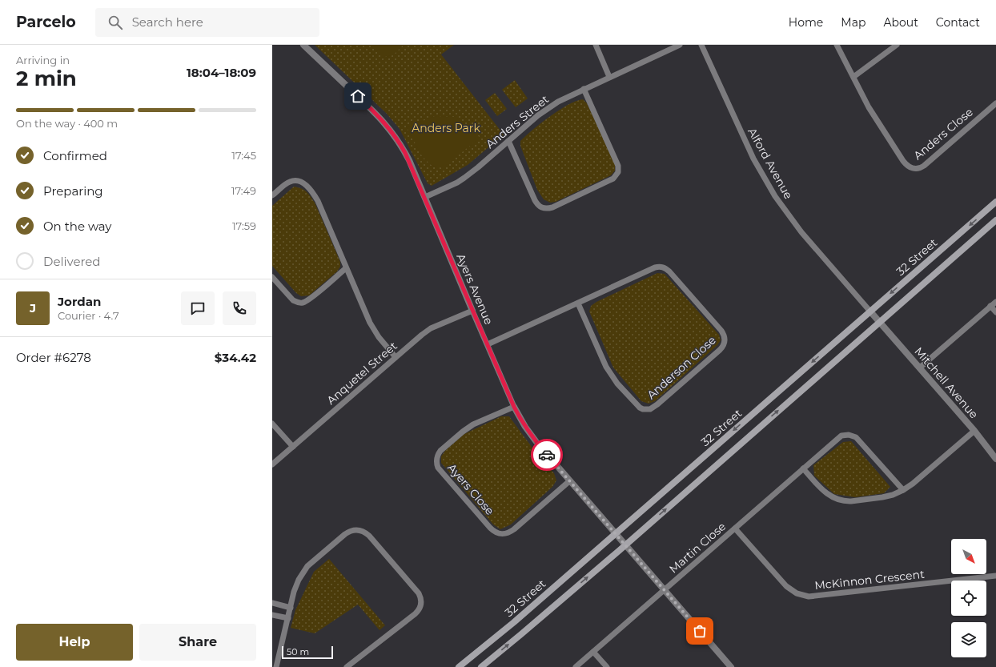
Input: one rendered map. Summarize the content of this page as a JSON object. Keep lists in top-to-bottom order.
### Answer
{
  "streets": {
    "main road": ["32 Street"],
    "street": [
      "Anders Street",
      "Anders Close",
      "Alford Avenue",
      "Ayers Avenue",
      "Anderson Close",
      "Anquetel Street",
      "Mitchell Avenue",
      "Ayers Close",
      "Martin Close",
      "McKinnon Crescent"
    ]
  },
  "crossings": [
    ["Anders Street", "Ayers Avenue"],
    ["Alford Avenue", "32 Street"],
    ["Alford Avenue", "Mitchell Avenue"],
    ["32 Street", "Ayers Avenue"],
    ["Ayers Avenue", "Anderson Close"],
    ["Ayers Avenue", "Anquetel Street"],
    ["Ayers Avenue", "Ayers Close"],
    ["Ayers Avenue", "Martin Close"],
    ["Martin Close", "McKinnon Crescent"]
  ],
  "parks": ["Anders Park"],
  "scale_bar": "50 m",
  "north": "bottom right",
  "page": {
    "header": "Parcelo",
    "search": "Search here",
    "nav": [
      "Home",
      "Map",
      "About",
      "Contact"
    ],
    "heading": ["2 min", "Arriving in", "18:04–18:09"],
    "panel": [
      "Jordan",
      "Courier · 4.7",
      "Order #6278",
      "$34.42"
    ],
    "bar": "On the way · 400 m",
    "list": [
      ["Confirmed", "17:45"],
      ["Preparing", "17:49"],
      ["On the way", "17:59"],
      "Delivered"
    ],
    "round": "J",
    "buttons": ["Help", "Share"],
    "scale": "50 m"
  }
}
